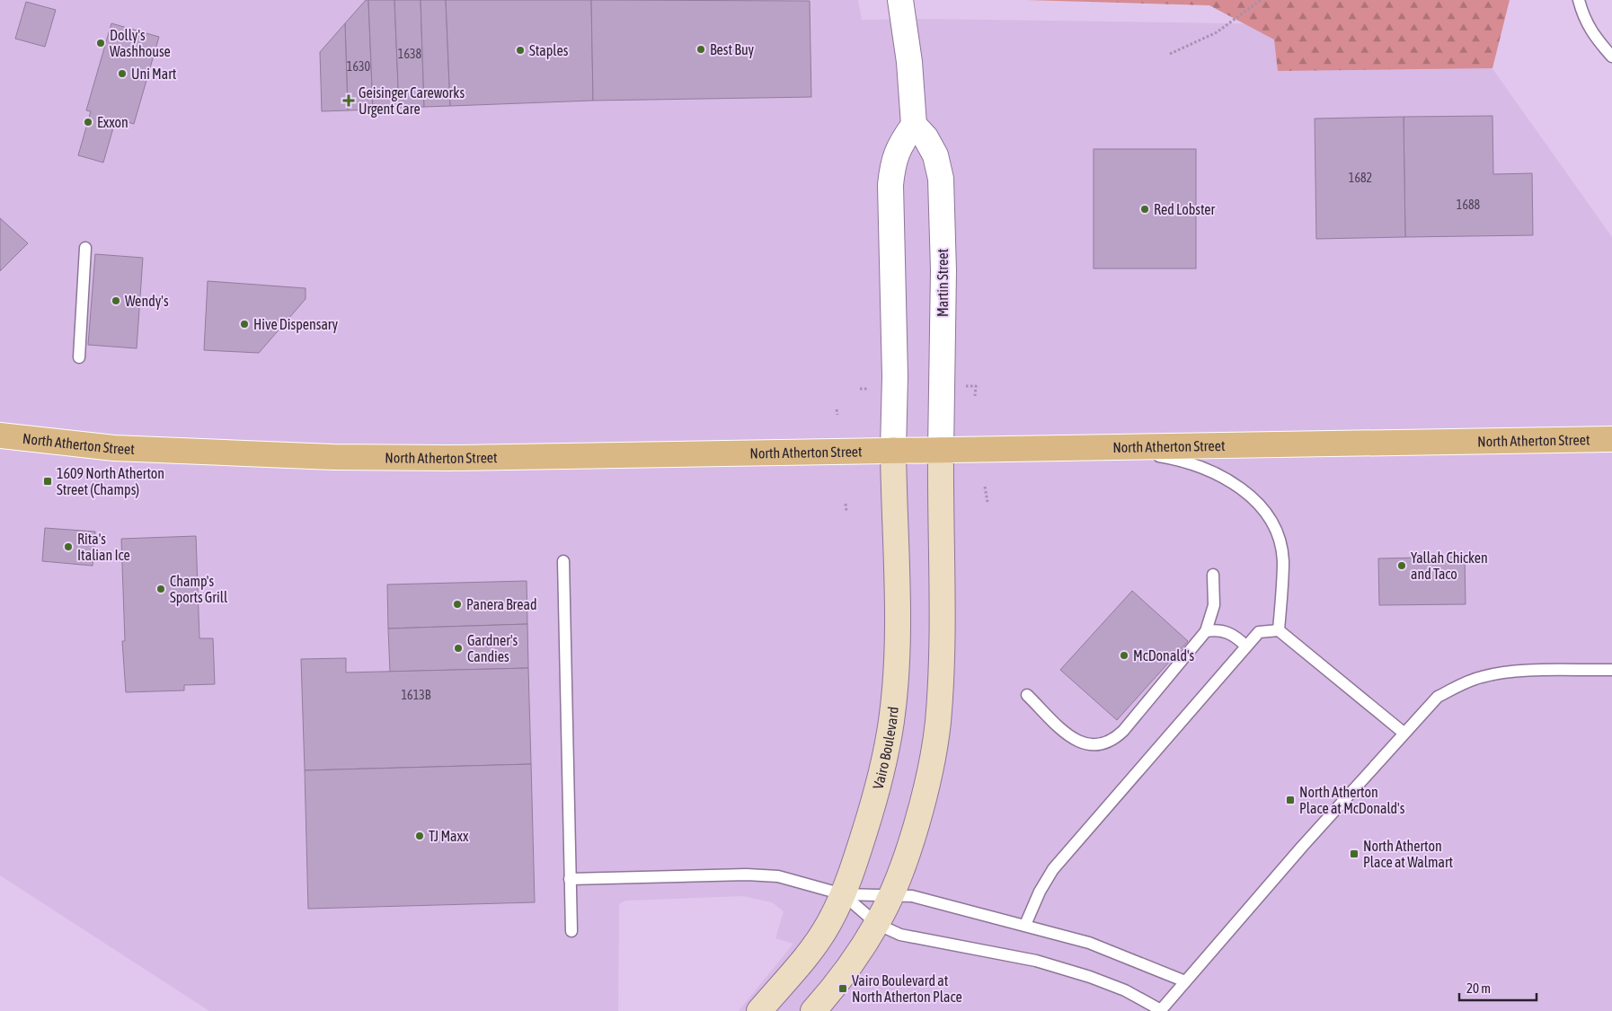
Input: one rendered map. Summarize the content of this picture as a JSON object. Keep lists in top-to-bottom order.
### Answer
{
  "streets": {
    "main road": ["North Atherton Street", "Vairo Boulevard"],
    "street": ["Martin Street"]
  },
  "crossings": [
    ["Martin Street", "North Atherton Street"],
    ["North Atherton Street", "Vairo Boulevard"]
  ],
  "places": {
    "other": [
      "Dolly's Washhouse",
      "Best Buy",
      "Staples",
      "Uni Mart",
      "Exxon",
      "Red Lobster",
      "Wendy's",
      "Hive Dispensary",
      "Rita's Italian Ice",
      "Yallah Chicken and Taco",
      "Champ's Sports Grill",
      "Panera Bread",
      "Gardner's Candies",
      "McDonald's",
      "TJ Maxx"
    ],
    "health": ["Geisinger Careworks Urgent Care"],
    "transit": [
      "1609 North Atherton Street (Champs)",
      "North Atherton Place at McDonald's",
      "North Atherton Place at Walmart",
      "Vairo Boulevard at North Atherton Place"
    ]
  },
  "house_numbers": [
    "1638",
    "1630",
    "1682",
    "1688",
    "1613B"
  ],
  "scale_bar": "20 m"
}
